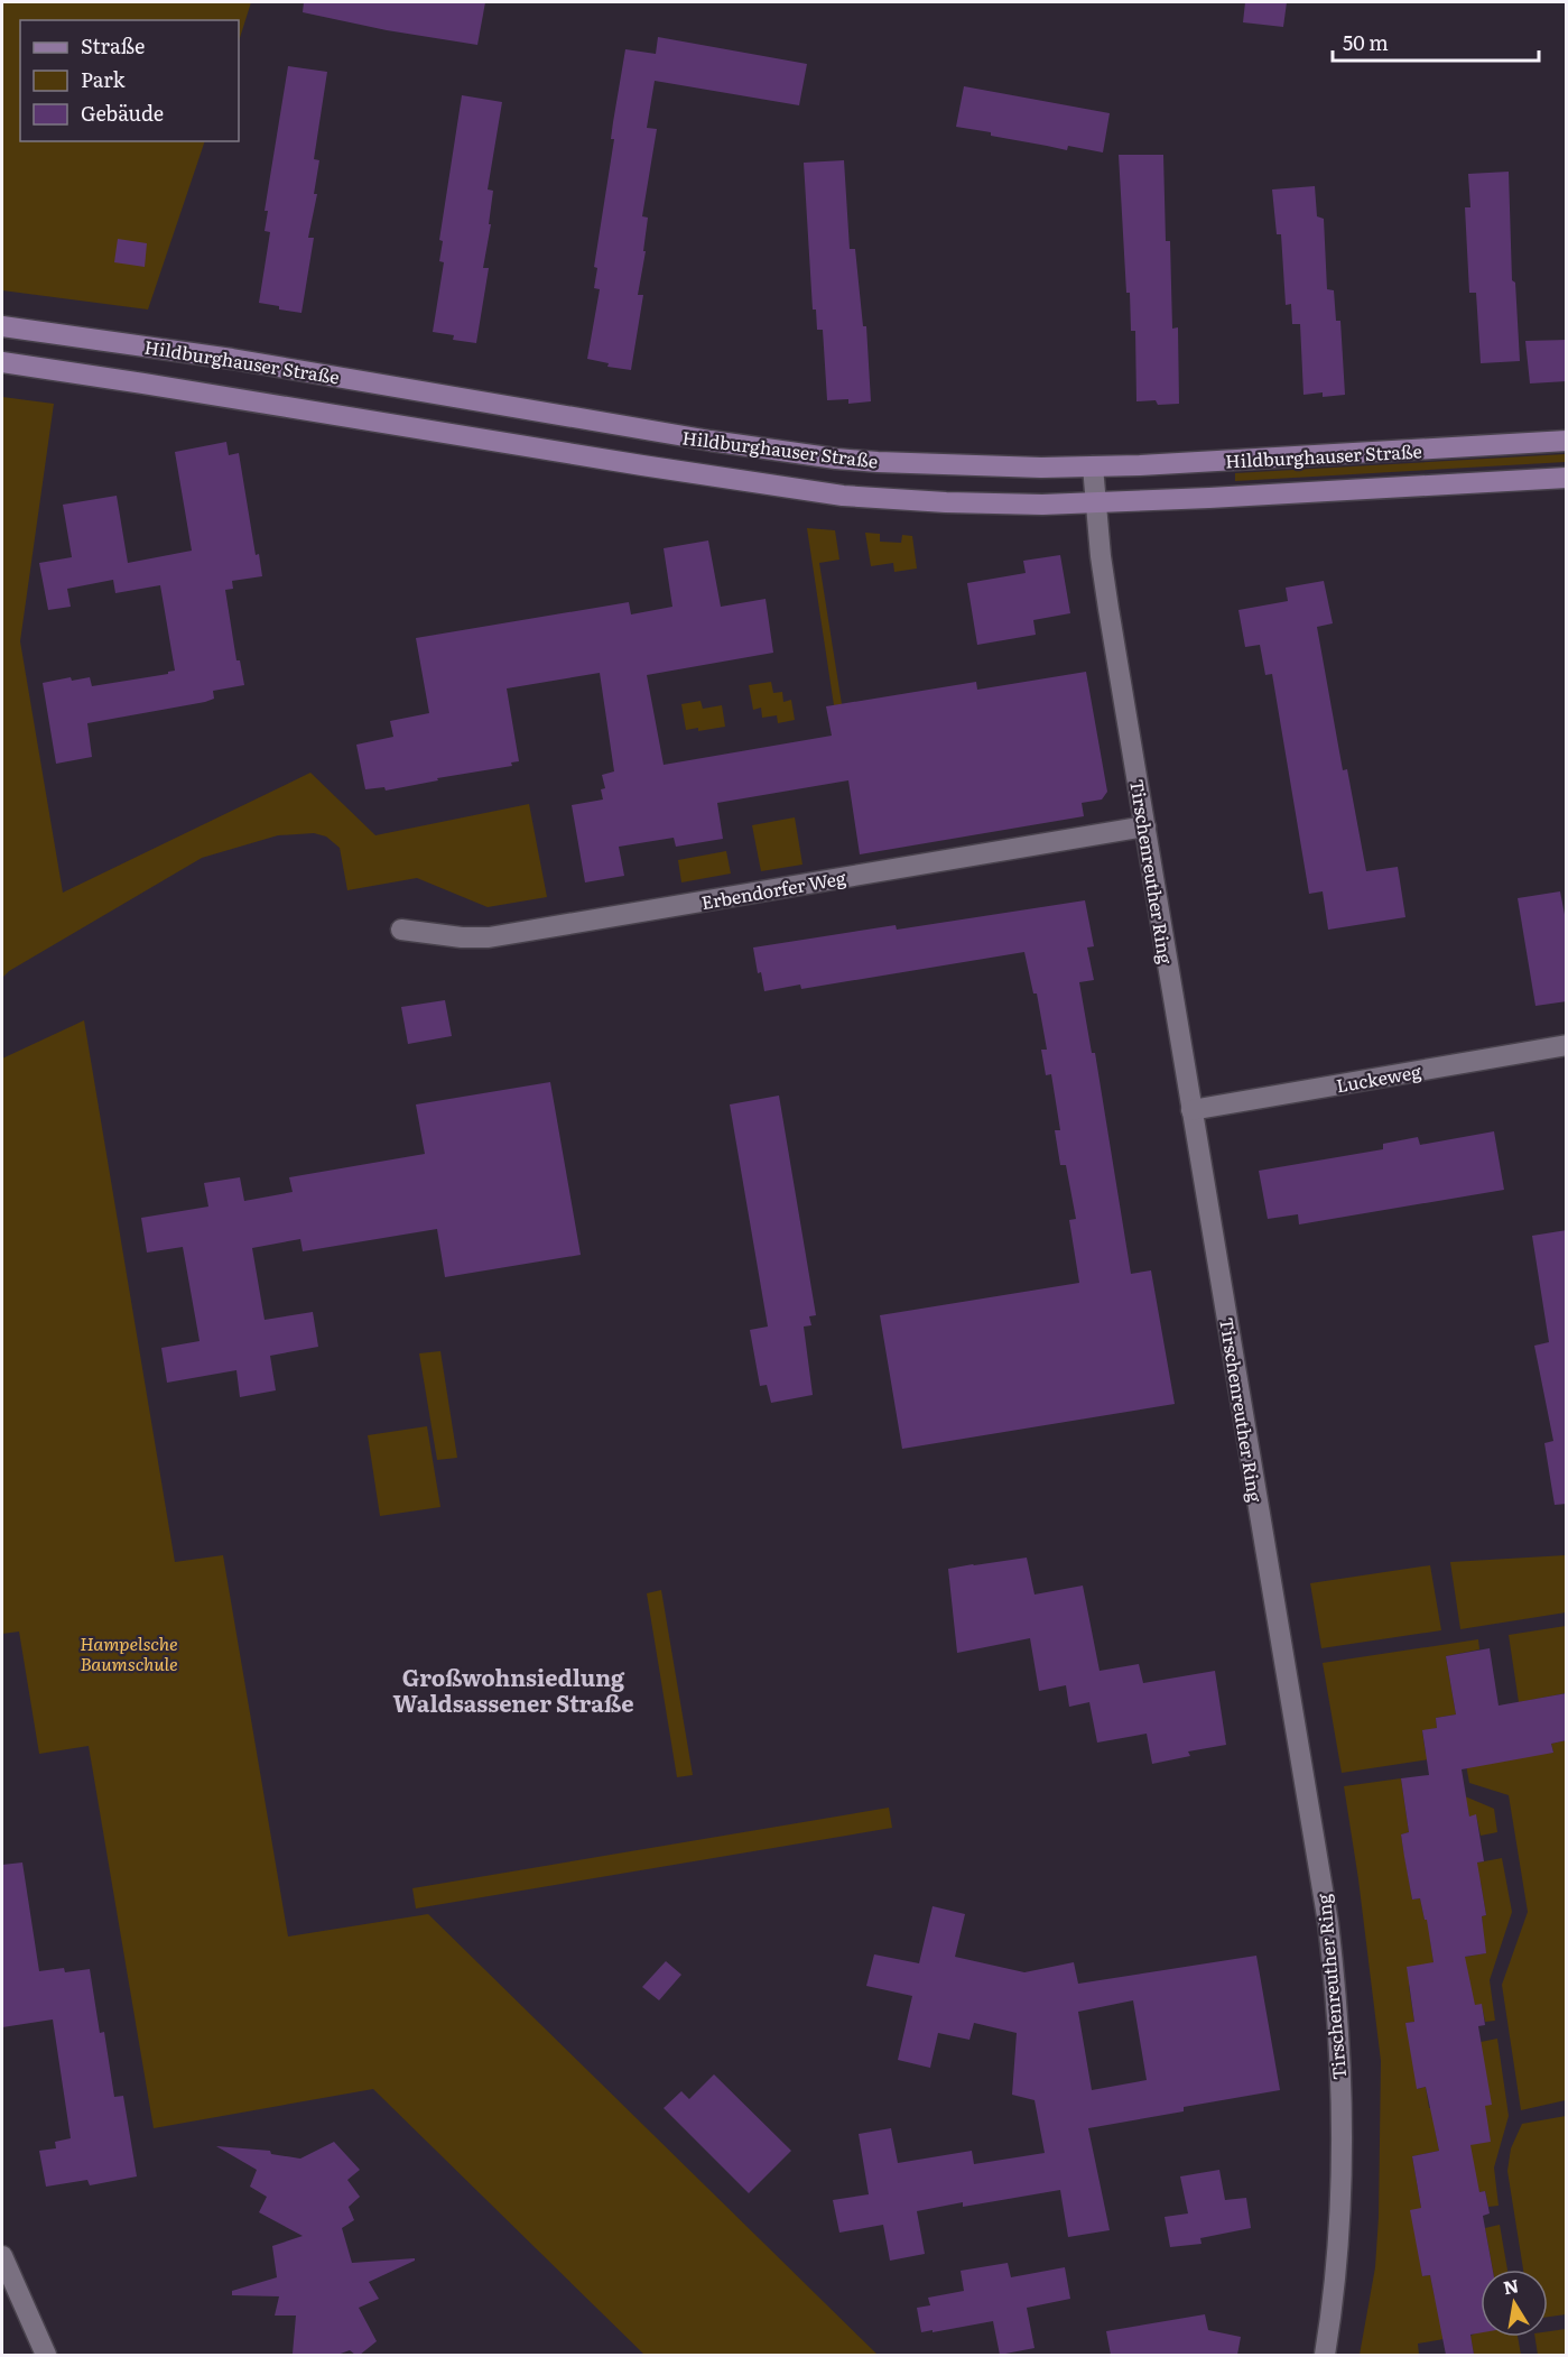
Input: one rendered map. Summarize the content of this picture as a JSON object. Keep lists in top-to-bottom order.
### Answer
{
  "streets": {
    "main road": ["Hildburghauser Straße"],
    "street": ["Tirschenreuther Ring", "Erbendorfer Weg", "Luckeweg"]
  },
  "crossings": [
    ["Hildburghauser Straße", "Tirschenreuther Ring"],
    ["Tirschenreuther Ring", "Erbendorfer Weg"],
    ["Tirschenreuther Ring", "Luckeweg"]
  ],
  "districts": ["Großwohnsiedlung Waldsassener Straße"],
  "parks": ["Hampelsche Baumschule"],
  "legend": ["Straße", "Park", "Gebäude"],
  "scale_bar": "50 m",
  "north": "top"
}
